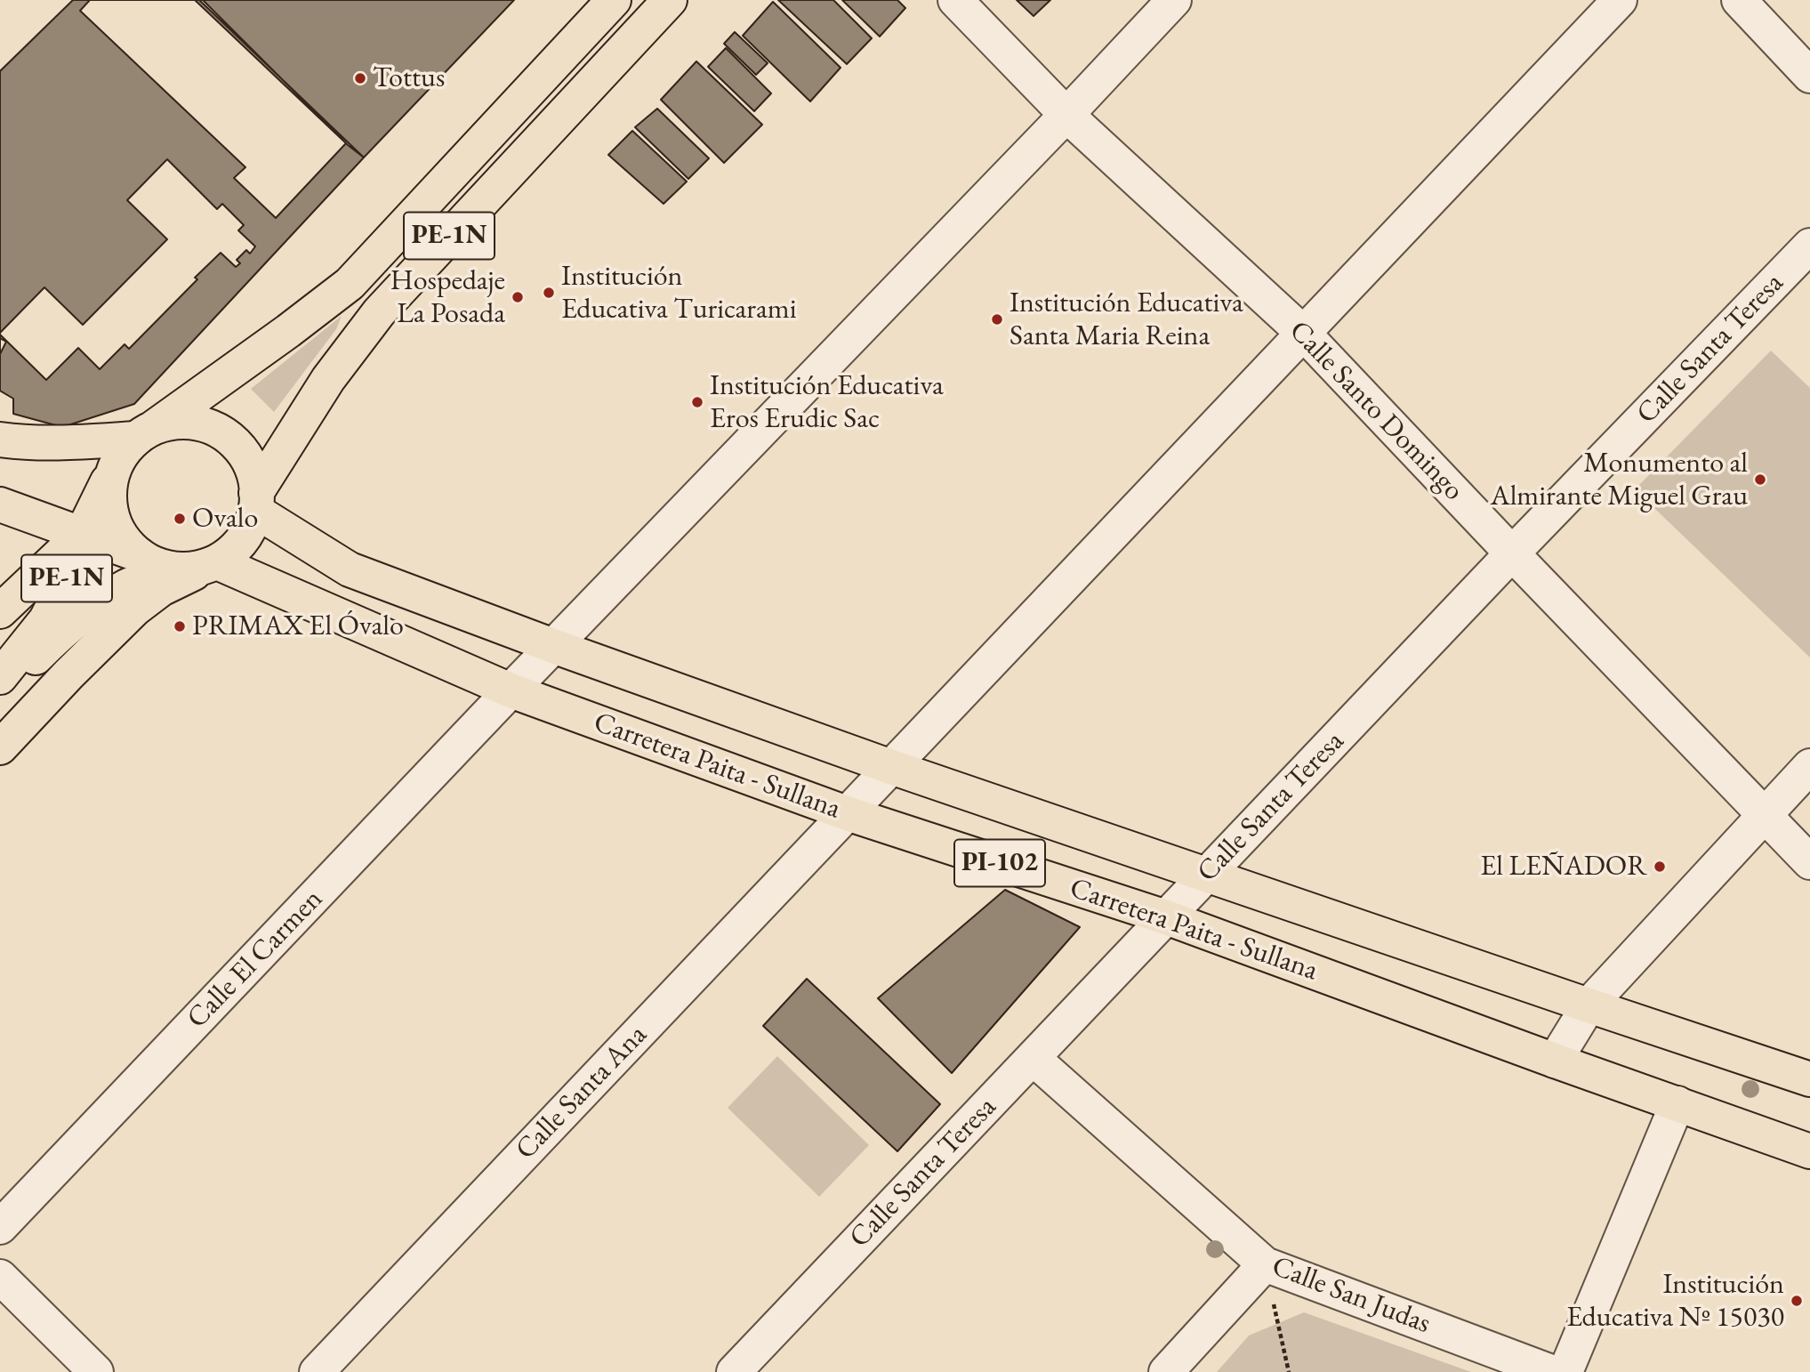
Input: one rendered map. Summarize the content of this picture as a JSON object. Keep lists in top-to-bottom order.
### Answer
{
  "streets": {
    "main road": ["PE-1N", "Carretera Paita - Sullana", "PI-102"],
    "street": [
      "Calle Santa Teresa",
      "Calle Santo Domingo",
      "Calle El Carmen",
      "Calle Santa Ana",
      "Calle San Judas"
    ]
  },
  "crossings": [
    ["PE-1N", "Carretera Paita - Sullana"],
    ["Calle Santa Teresa", "Calle Santo Domingo"],
    ["Calle Santa Teresa", "Carretera Paita - Sullana"],
    ["Calle Santa Teresa", "Calle San Judas"],
    ["Calle Santo Domingo", "Calle El Carmen"],
    ["Calle Santo Domingo", "Calle Santa Ana"],
    ["Carretera Paita - Sullana", "Calle El Carmen"],
    ["Carretera Paita - Sullana", "Calle Santa Ana"]
  ],
  "places": [
    "Tottus",
    "Institución Educativa Turicarami",
    "Hospedaje La Posada",
    "Institución Educativa Santa Maria Reina",
    "Institución Educativa Eros Erudic Sac",
    "Monumento al Almirante Miguel Grau",
    "Ovalo",
    "PRIMAX El Óvalo",
    "El LEÑADOR",
    "Institución Educativa Nº 15030"
  ]
}
